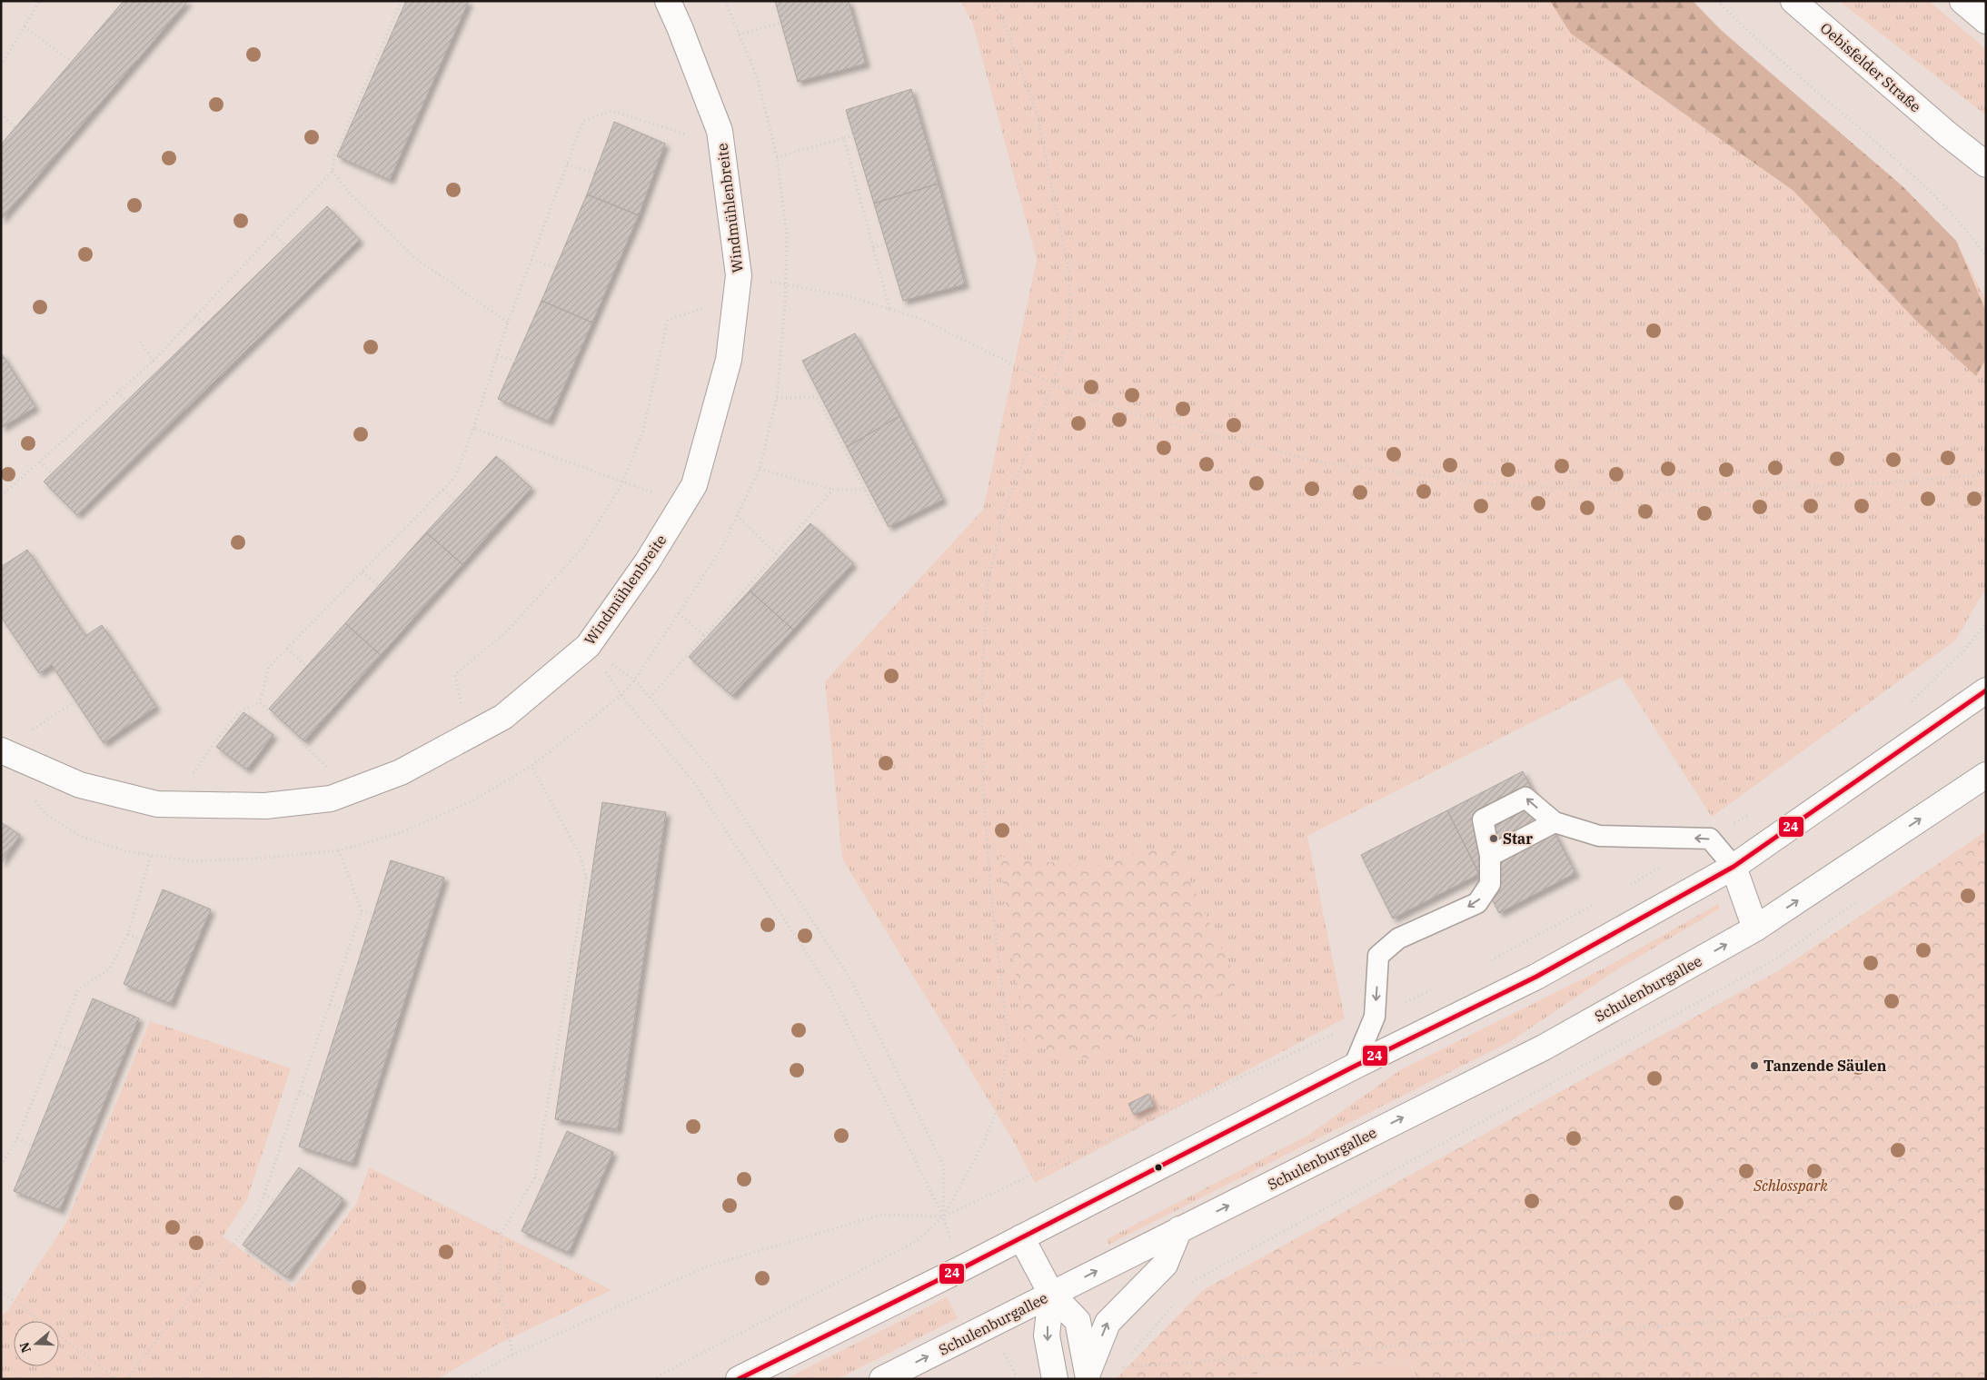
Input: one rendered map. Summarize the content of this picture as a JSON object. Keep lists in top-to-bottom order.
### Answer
{
  "streets": {
    "street": ["Oebisfelder Straße", "Windmühlenbreite", "Schulenburgallee"]
  },
  "parks": ["Schlosspark"],
  "places": ["Star", "Tanzende Säulen"],
  "lines": ["transit line 24"],
  "north": "left"
}
